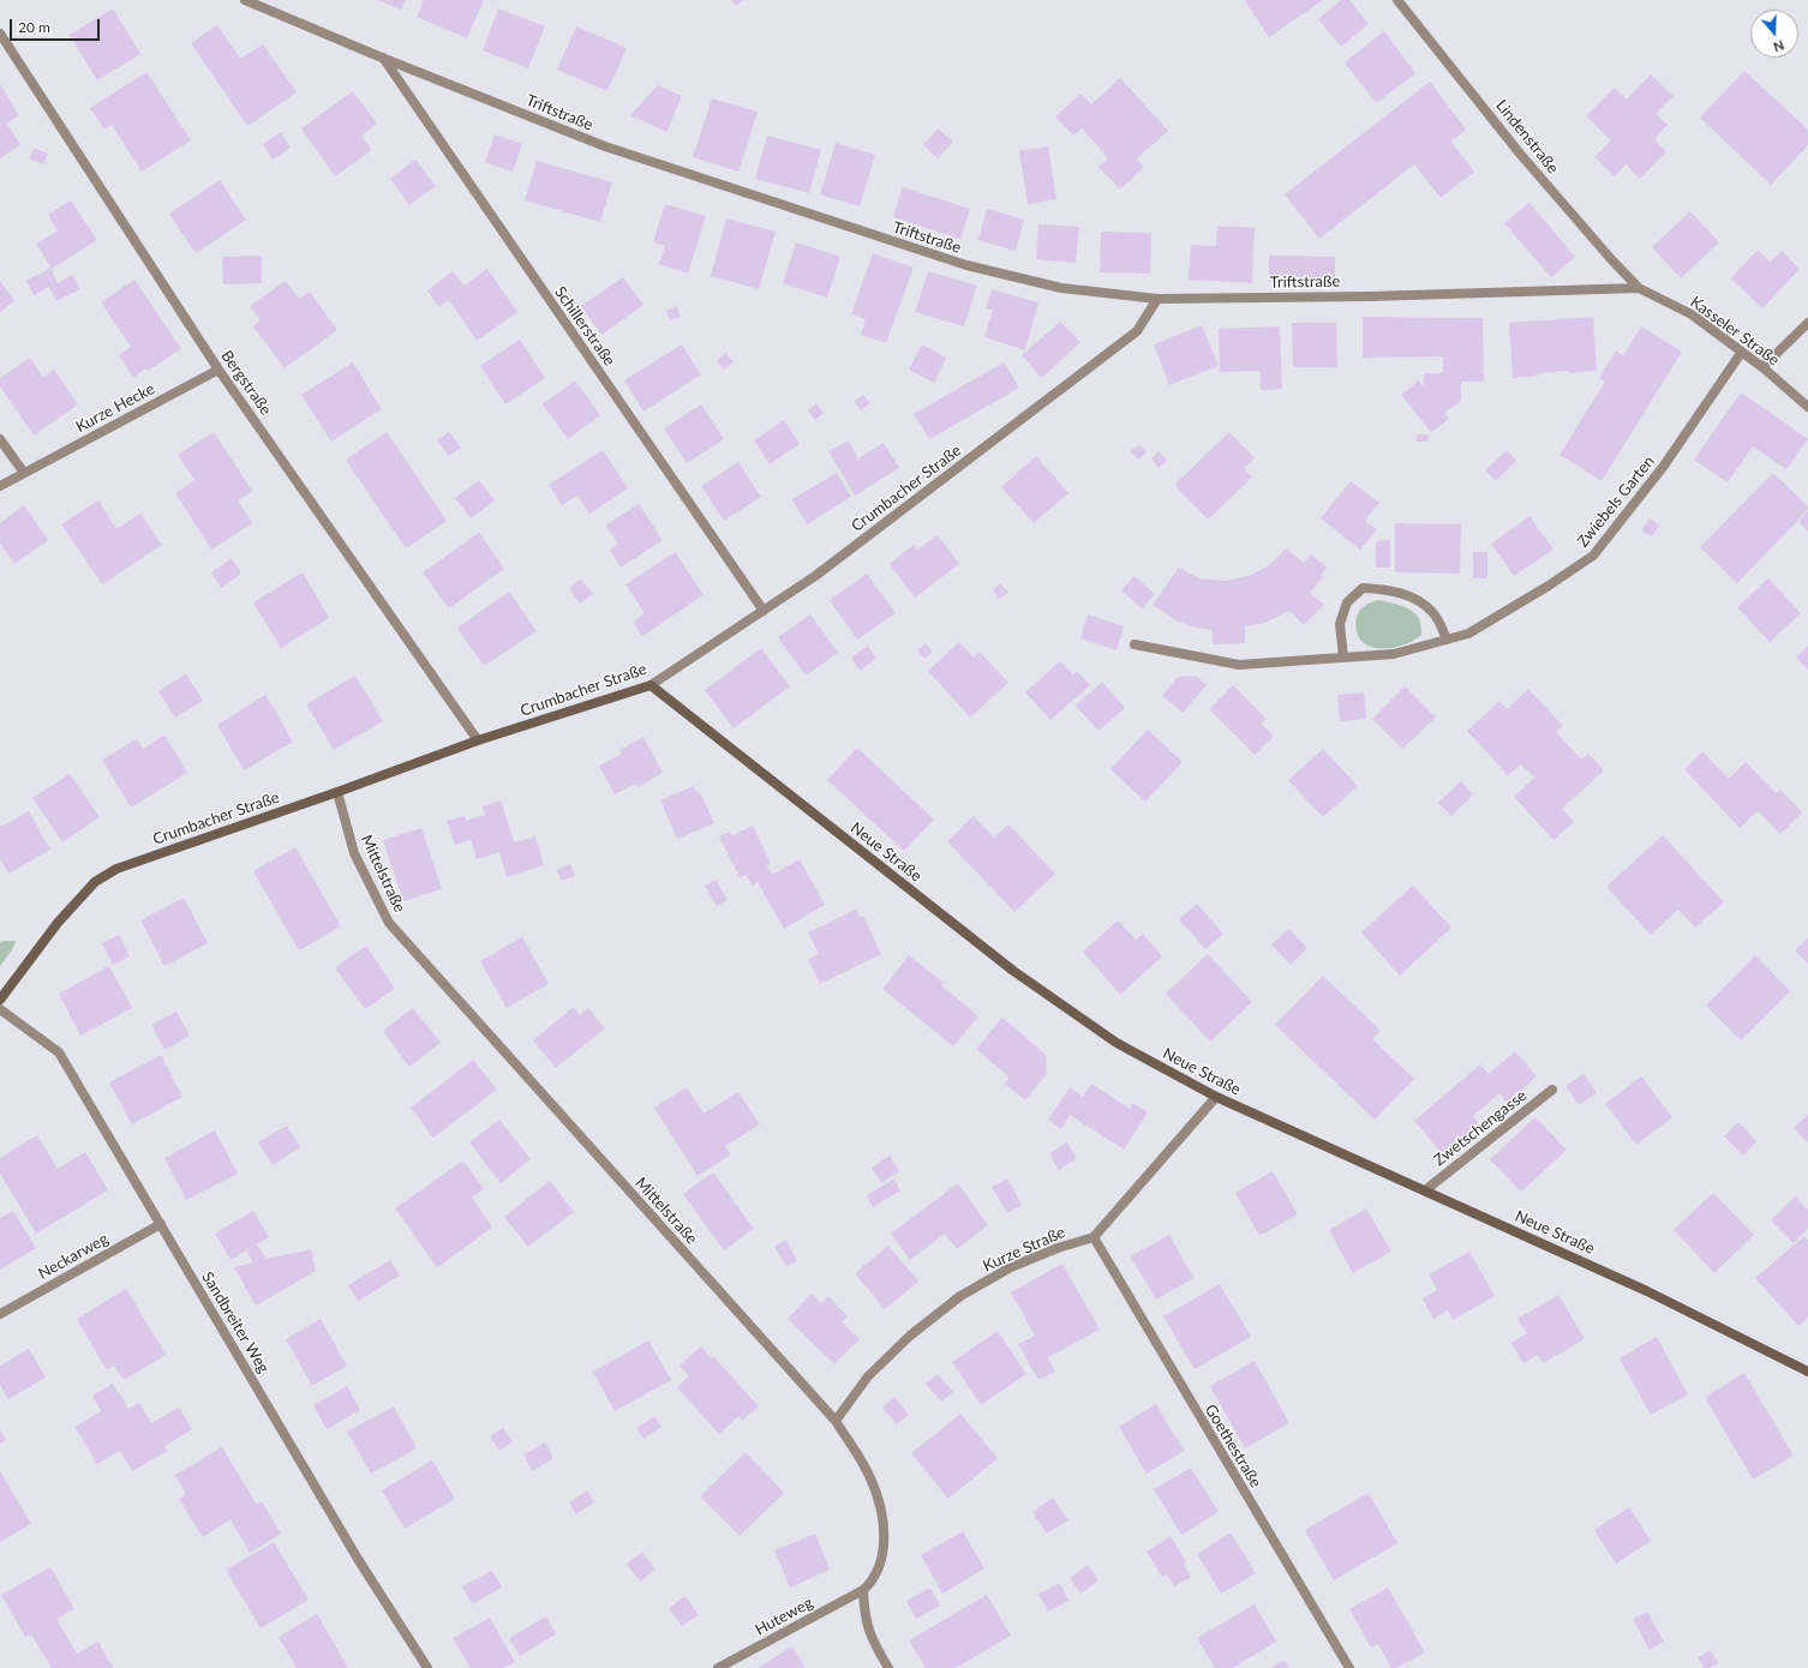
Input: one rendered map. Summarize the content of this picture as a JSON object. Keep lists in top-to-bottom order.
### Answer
{
  "streets": {
    "street": [
      "Triftstraße",
      "Lindenstraße",
      "Schillerstraße",
      "Kasseler Straße",
      "Bergstraße",
      "Kurze Hecke",
      "Crumbacher Straße",
      "Zwiebels Garten",
      "Neue Straße",
      "Mittelstraße",
      "Zwetschengasse",
      "Kurze Straße",
      "Neckarweg",
      "Sandbreiter Weg",
      "Goethestraße",
      "Huteweg"
    ]
  },
  "crossings": [
    ["Triftstraße", "Lindenstraße"],
    ["Triftstraße", "Schillerstraße"],
    ["Triftstraße", "Kasseler Straße"],
    ["Triftstraße", "Crumbacher Straße"],
    ["Lindenstraße", "Kasseler Straße"],
    ["Schillerstraße", "Crumbacher Straße"],
    ["Kasseler Straße", "Zwiebels Garten"],
    ["Bergstraße", "Kurze Hecke"],
    ["Bergstraße", "Crumbacher Straße"],
    ["Crumbacher Straße", "Neue Straße"],
    ["Crumbacher Straße", "Mittelstraße"],
    ["Neue Straße", "Zwetschengasse"],
    ["Mittelstraße", "Kurze Straße"],
    ["Mittelstraße", "Huteweg"],
    ["Kurze Straße", "Goethestraße"],
    ["Neckarweg", "Sandbreiter Weg"]
  ],
  "scale_bar": "20 m",
  "north": "bottom"
}
